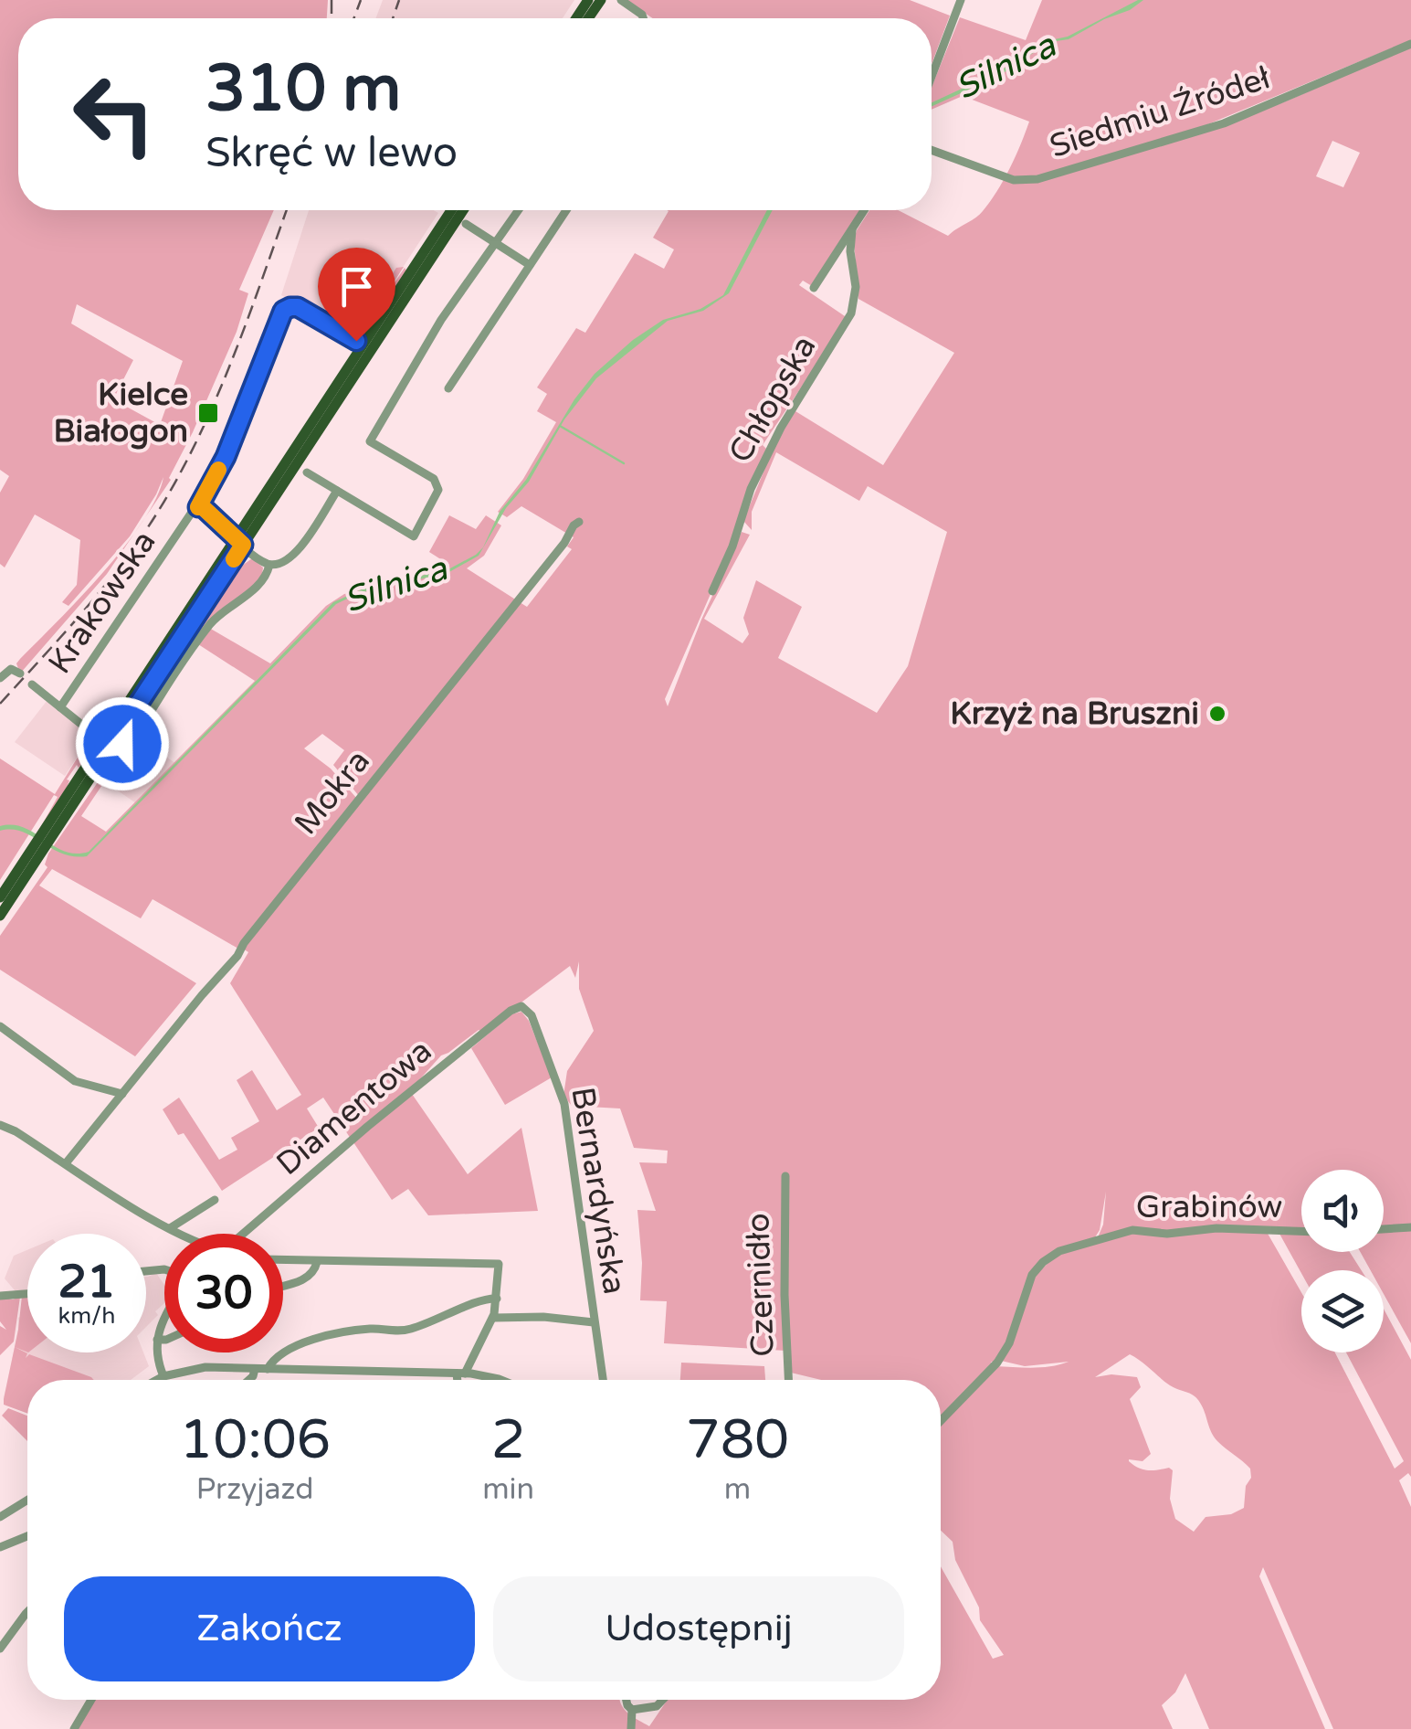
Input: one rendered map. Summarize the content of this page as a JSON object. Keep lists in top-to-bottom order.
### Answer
{
  "streets": {
    "street": [
      "Siedmiu Źródeł",
      "Chłopska",
      "Krakowska",
      "Mokra",
      "Diamentowa",
      "Bernardyńska",
      "Grabinów",
      "Czernidło"
    ]
  },
  "crossings": [
    ["Diamentowa", "Bernardyńska"]
  ],
  "water": ["Silnica"],
  "places": {
    "transit": ["Kielce Białogon"],
    "other": ["Krzyż na Bruszni"]
  },
  "page": {
    "turn": ["310 m", "Skręć w lewo"],
    "speed": "21 km/h",
    "limit": "30",
    "eta": [
      "10:06",
      "Przyjazd",
      "2",
      "min",
      "780",
      "m"
    ],
    "buttons": ["Zakończ", "Udostępnij"]
  }
}
